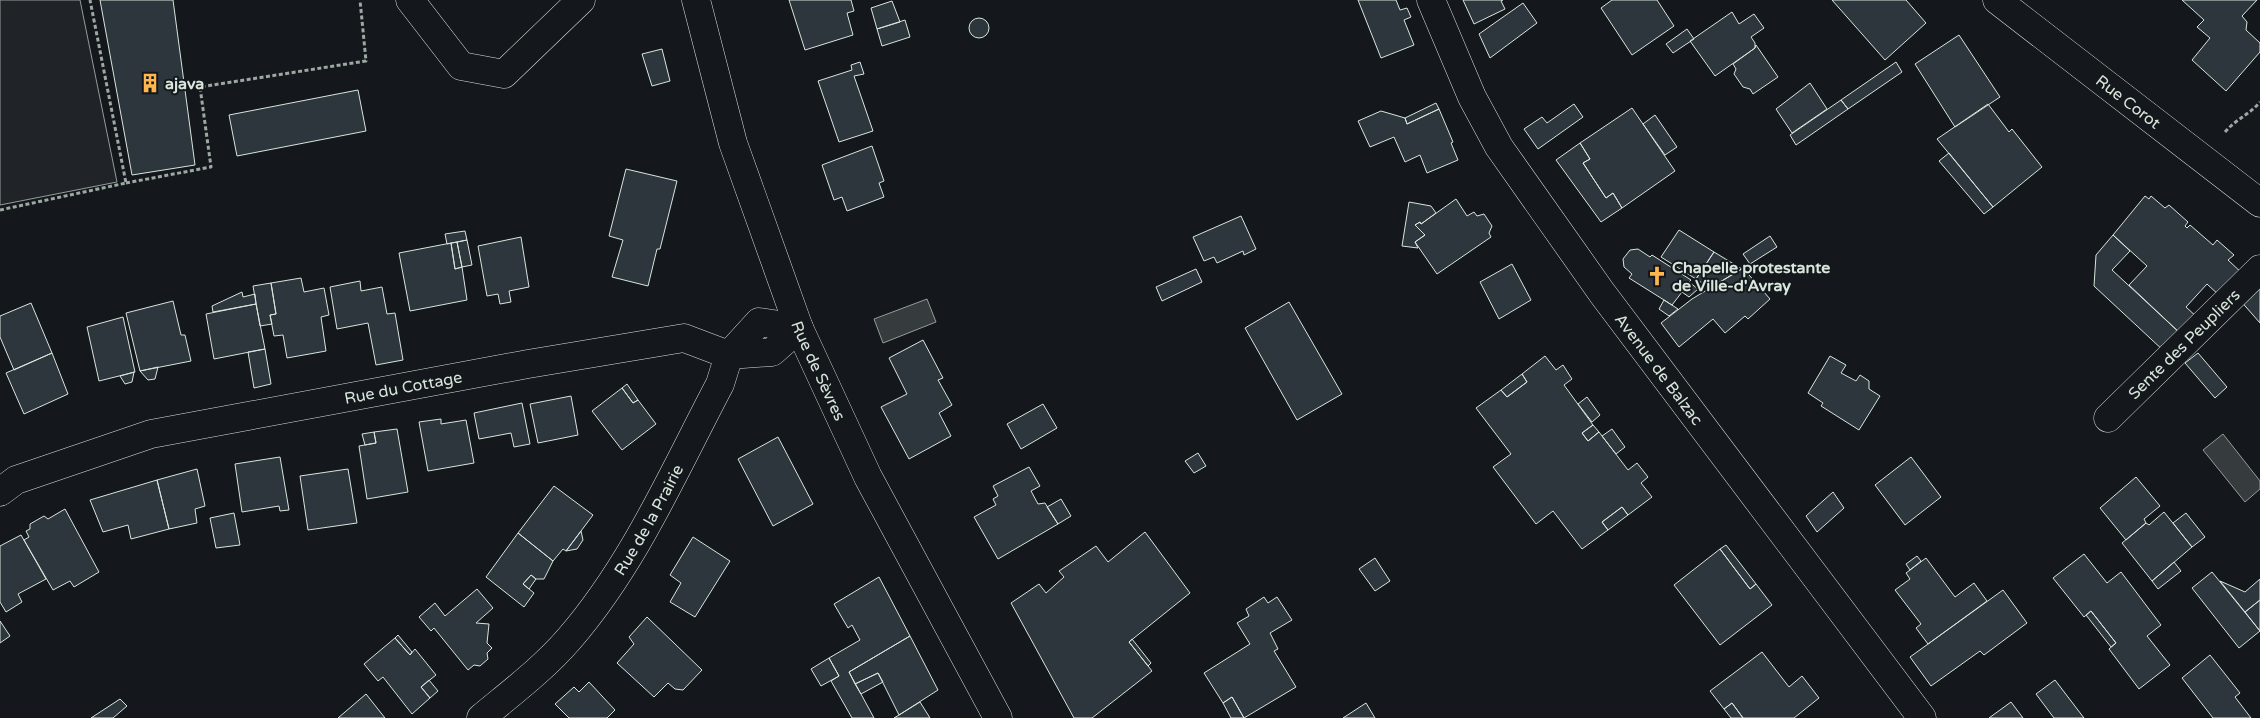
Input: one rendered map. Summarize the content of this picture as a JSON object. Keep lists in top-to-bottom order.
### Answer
{
  "streets": {
    "street": [
      "Rue Corot",
      "Sente des Peupliers",
      "Avenue de Balzac",
      "Rue de Sèvres",
      "Rue du Cottage",
      "Rue de la Prairie"
    ]
  },
  "crossings": [
    ["Rue du Cottage", "Rue de la Prairie"]
  ],
  "places": {
    "building": ["ajava"],
    "church": ["Chapelle protestante de Ville-d'Avray"]
  }
}
